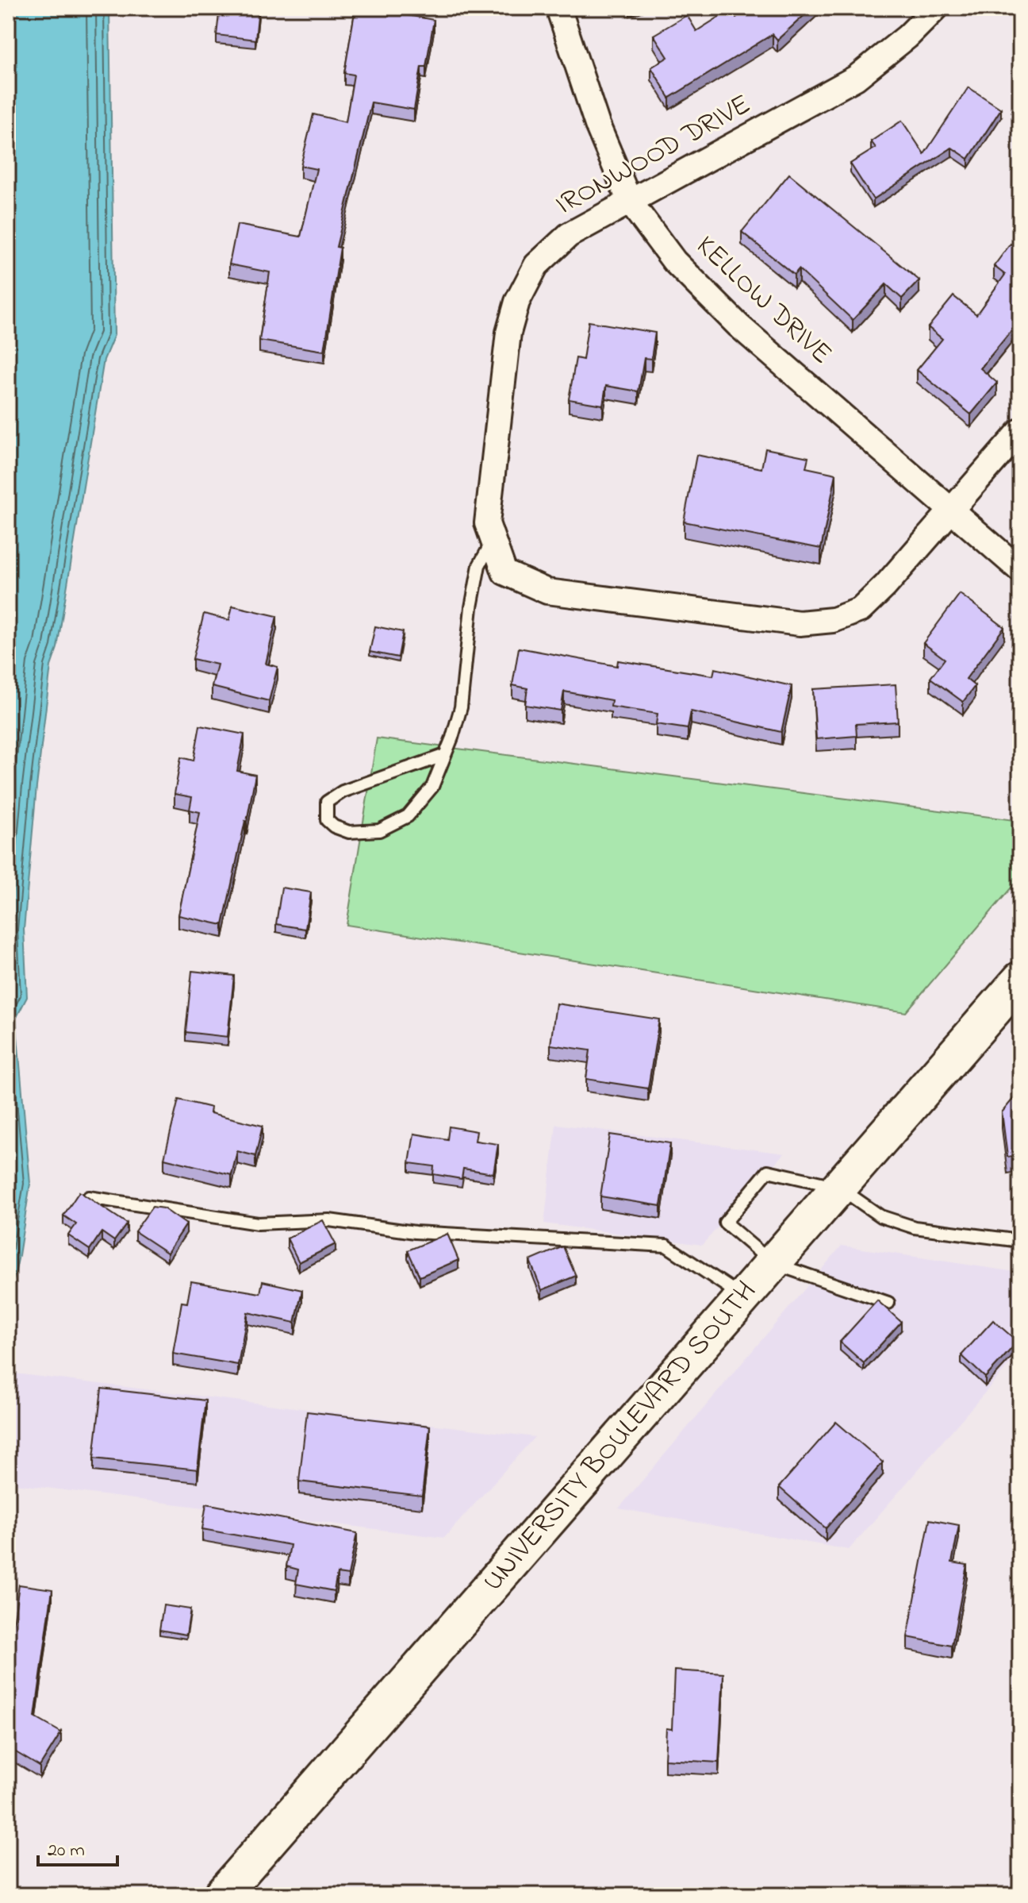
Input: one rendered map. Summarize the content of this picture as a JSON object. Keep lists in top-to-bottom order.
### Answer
{
  "streets": {
    "main road": ["UNIVERSITY BOULEVARD SOUTH"],
    "street": ["IRONWOOD DRIVE", "KELLOW DRIVE"]
  },
  "crossings": [
    ["IRONWOOD DRIVE", "KELLOW DRIVE"]
  ],
  "scale_bar": "20 m"
}
